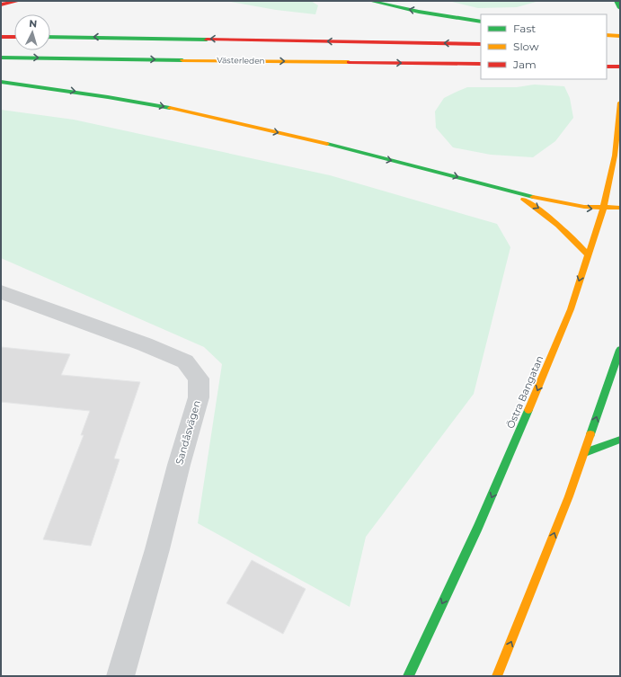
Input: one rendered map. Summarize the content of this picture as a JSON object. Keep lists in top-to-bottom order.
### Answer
{
  "streets": {
    "main road": ["Västerleden", "Östra Bangatan"],
    "street": ["Sandåsvägen"]
  },
  "legend": ["Fast", "Slow", "Jam"],
  "north": "top"
}
